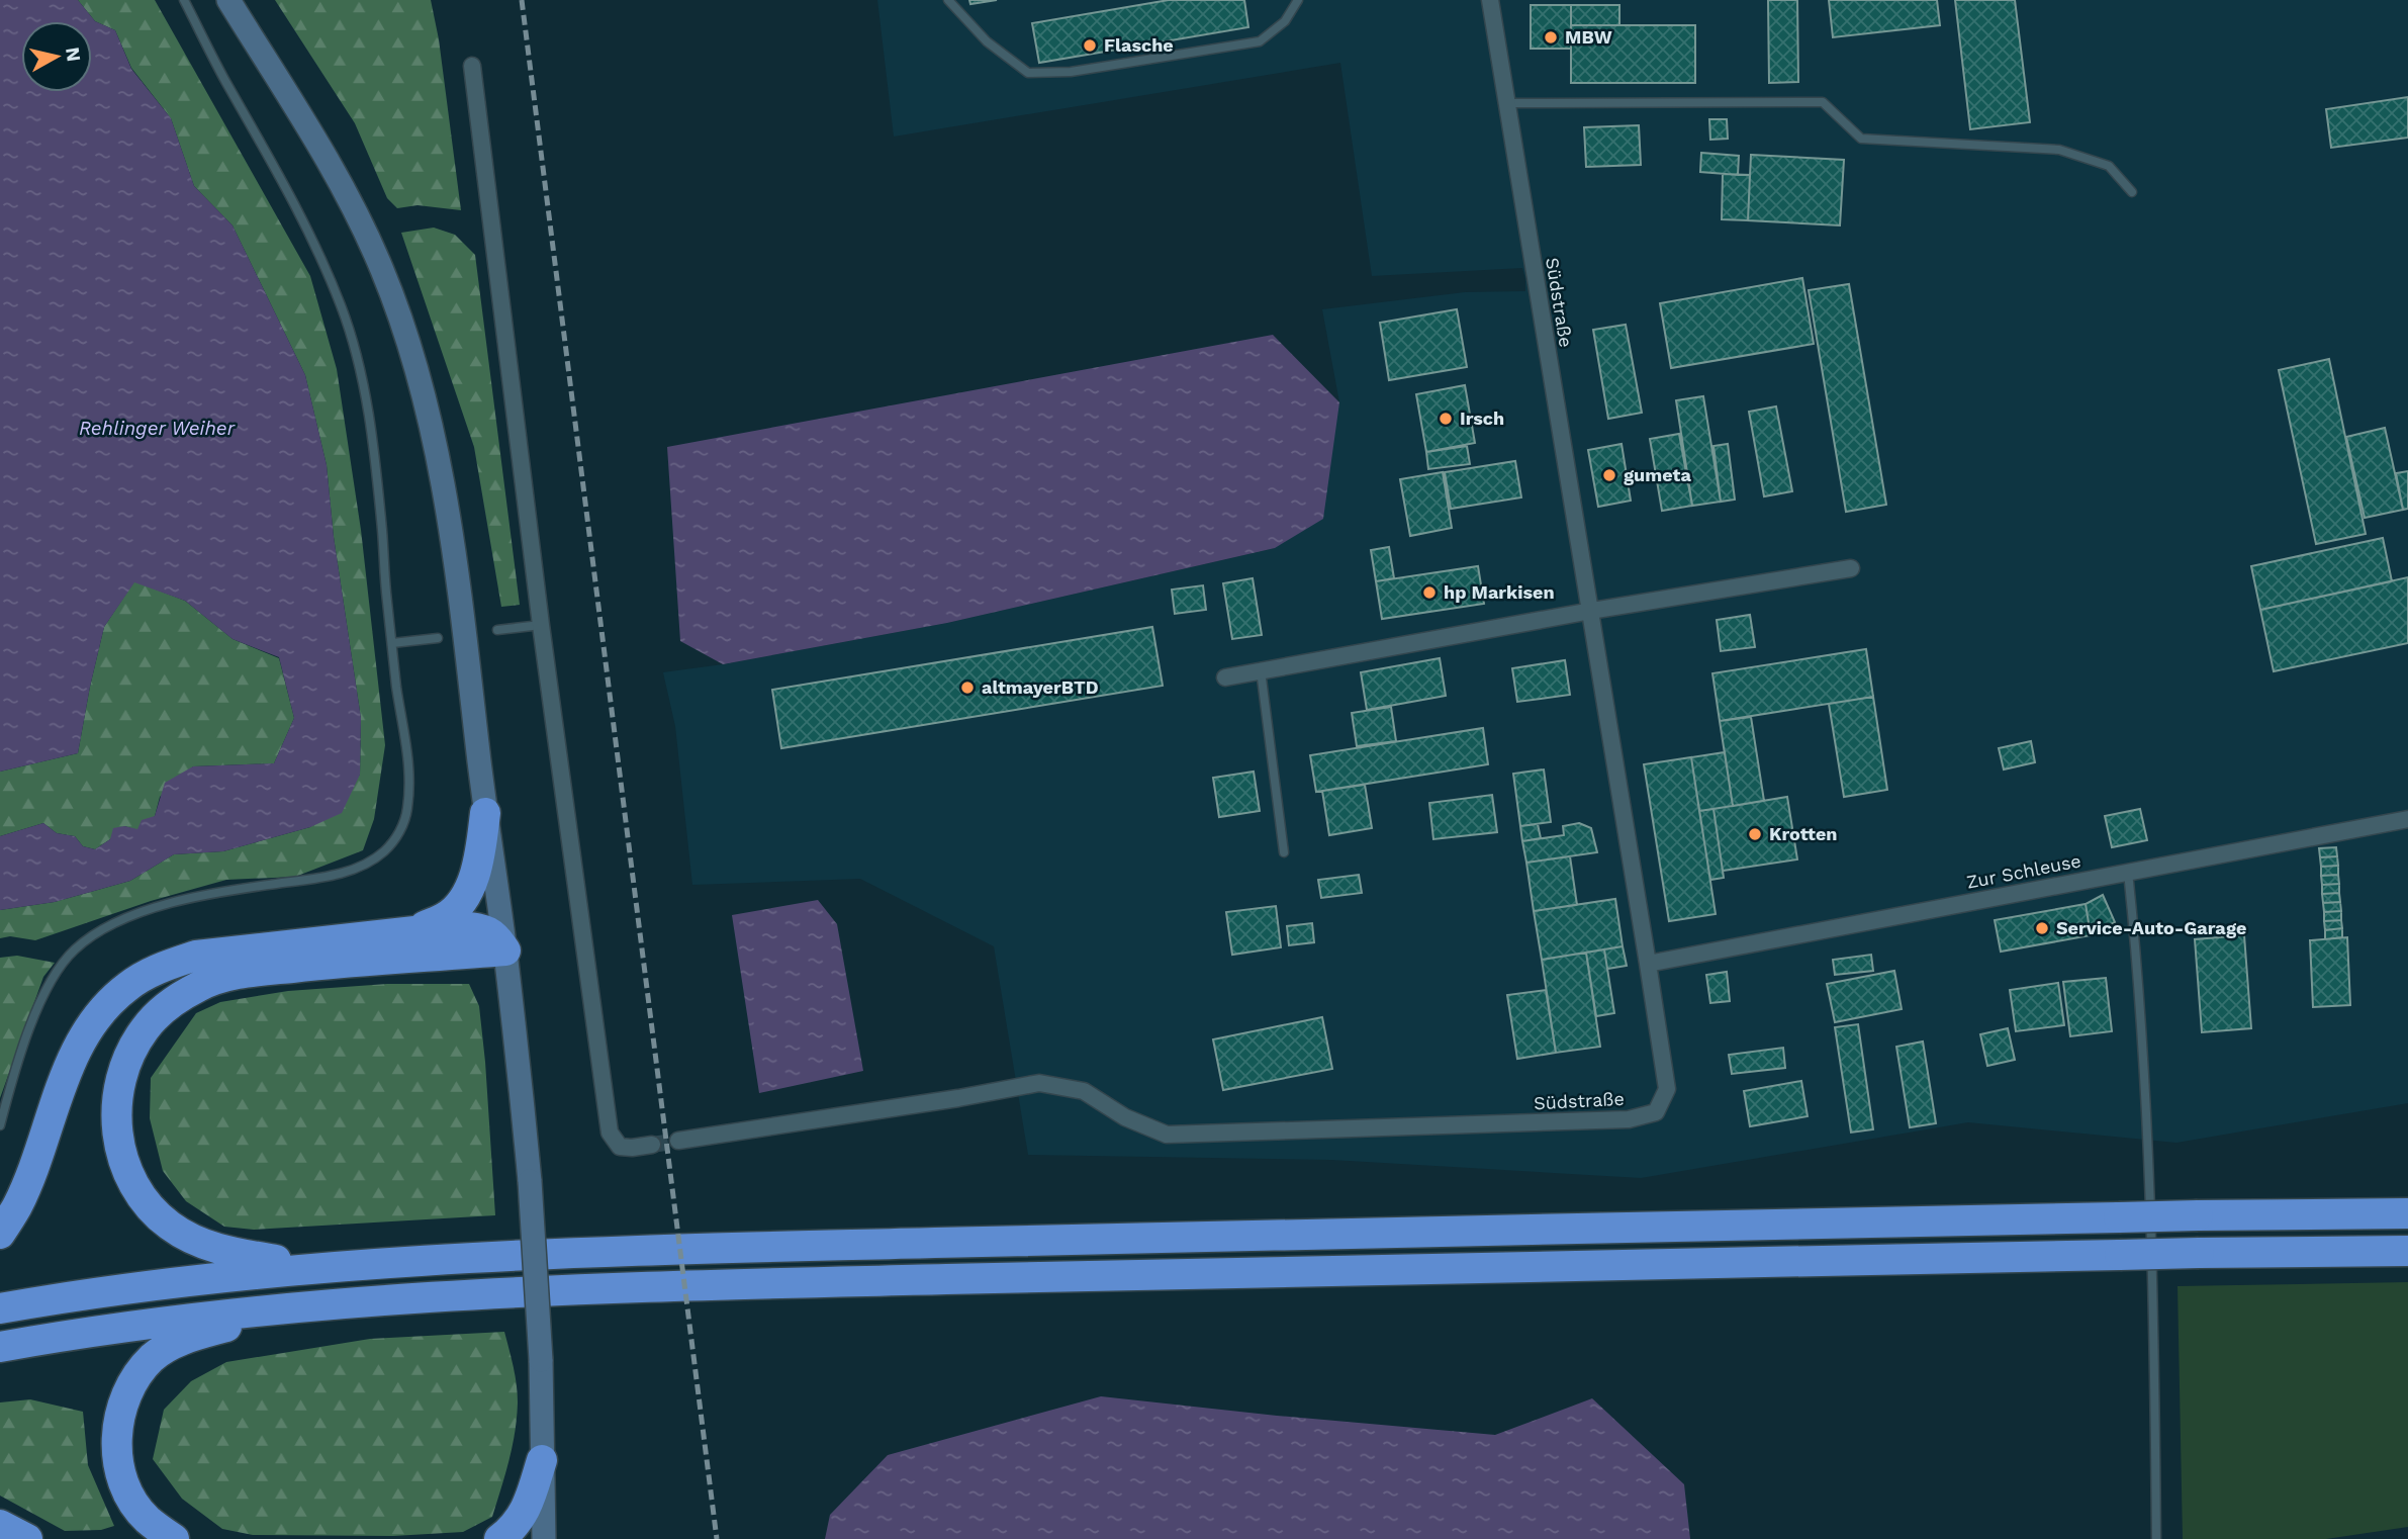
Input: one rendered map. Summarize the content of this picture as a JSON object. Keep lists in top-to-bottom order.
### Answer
{
  "streets": {
    "street": ["Südstraße", "Zur Schleuse"]
  },
  "crossings": [
    ["Südstraße", "Zur Schleuse"]
  ],
  "water": ["Rehlinger Weiher"],
  "places": [
    "MBW",
    "Flasche",
    "Irsch",
    "gumeta",
    "hp Markisen",
    "altmayerBTD",
    "Krotten",
    "Service-Auto-Garage"
  ],
  "north": "right"
}
